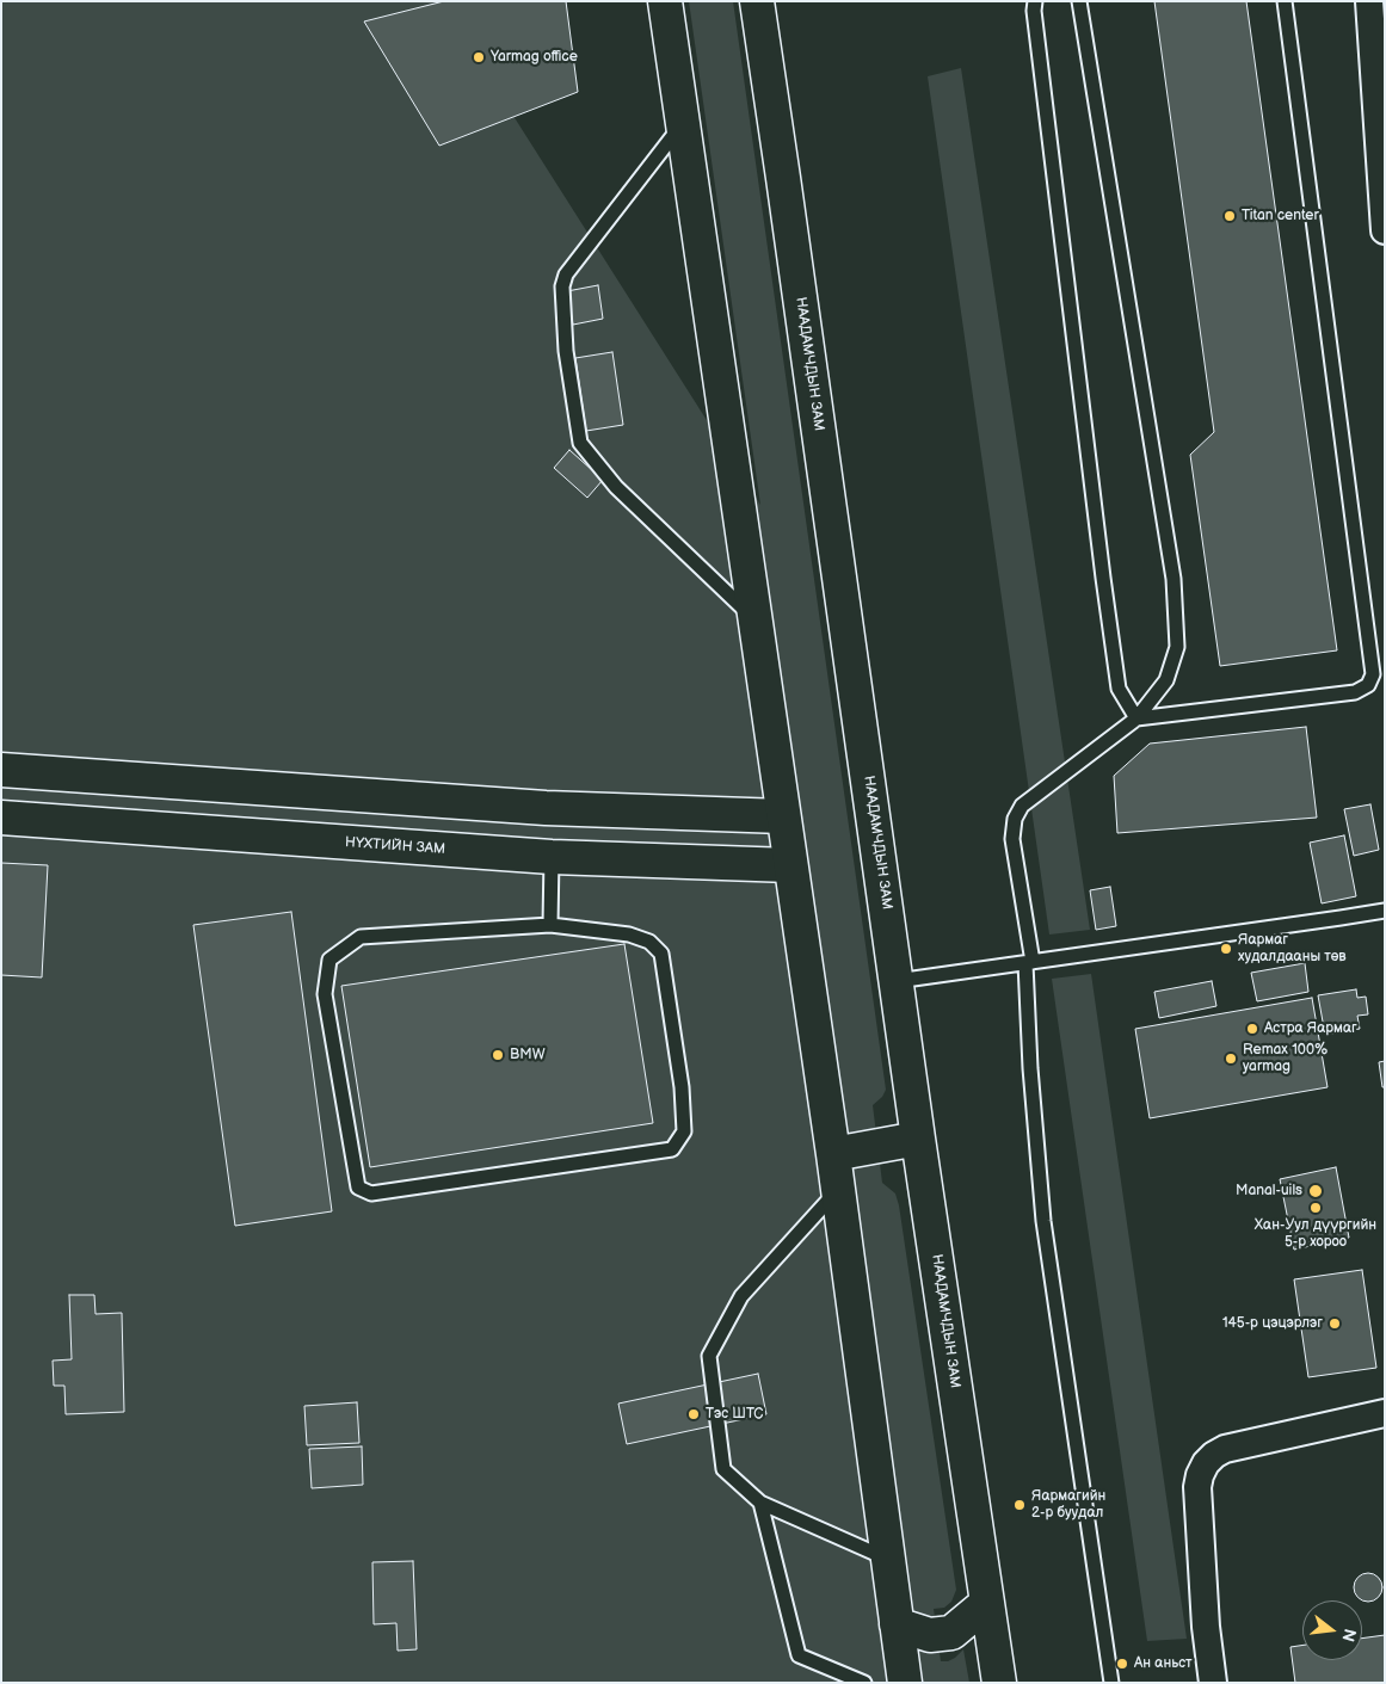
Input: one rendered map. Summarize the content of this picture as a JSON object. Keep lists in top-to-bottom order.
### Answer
{
  "streets": {
    "main road": ["НААДАМЧДЫН ЗАМ", "НҮХТИЙН ЗАМ"]
  },
  "places": [
    "Yarmag office",
    "Titan center",
    "Яармаг худалдааны төв",
    "Астра Яармаг",
    "BMW",
    "Remax 100% yarmag",
    "Manal-uils",
    "Хан-Уул дүүргийн 5-р хороо",
    "145-р цэцэрлэг",
    "Тэс ШТС",
    "Яармагийн 2-р буудал",
    "Ан аньст"
  ],
  "north": "right"
}
